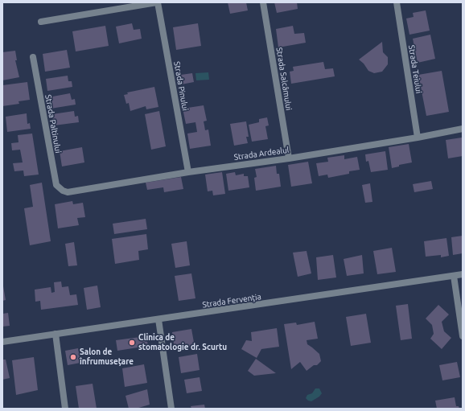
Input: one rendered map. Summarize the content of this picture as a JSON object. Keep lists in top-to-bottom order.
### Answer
{
  "streets": {
    "street": [
      "Strada Teiului",
      "Strada Salcâmului",
      "Strada Pinului",
      "Strada Paltinului",
      "Strada Ardealul",
      "Strada Fervenția"
    ]
  },
  "crossings": [
    ["Strada Teiului", "Strada Ardealul"],
    ["Strada Salcâmului", "Strada Ardealul"],
    ["Strada Pinului", "Strada Ardealul"],
    ["Strada Paltinului", "Strada Ardealul"]
  ],
  "places": ["Clinica de stomatologie dr. Scurtu", "Salon de înfrumusețare"]
}
